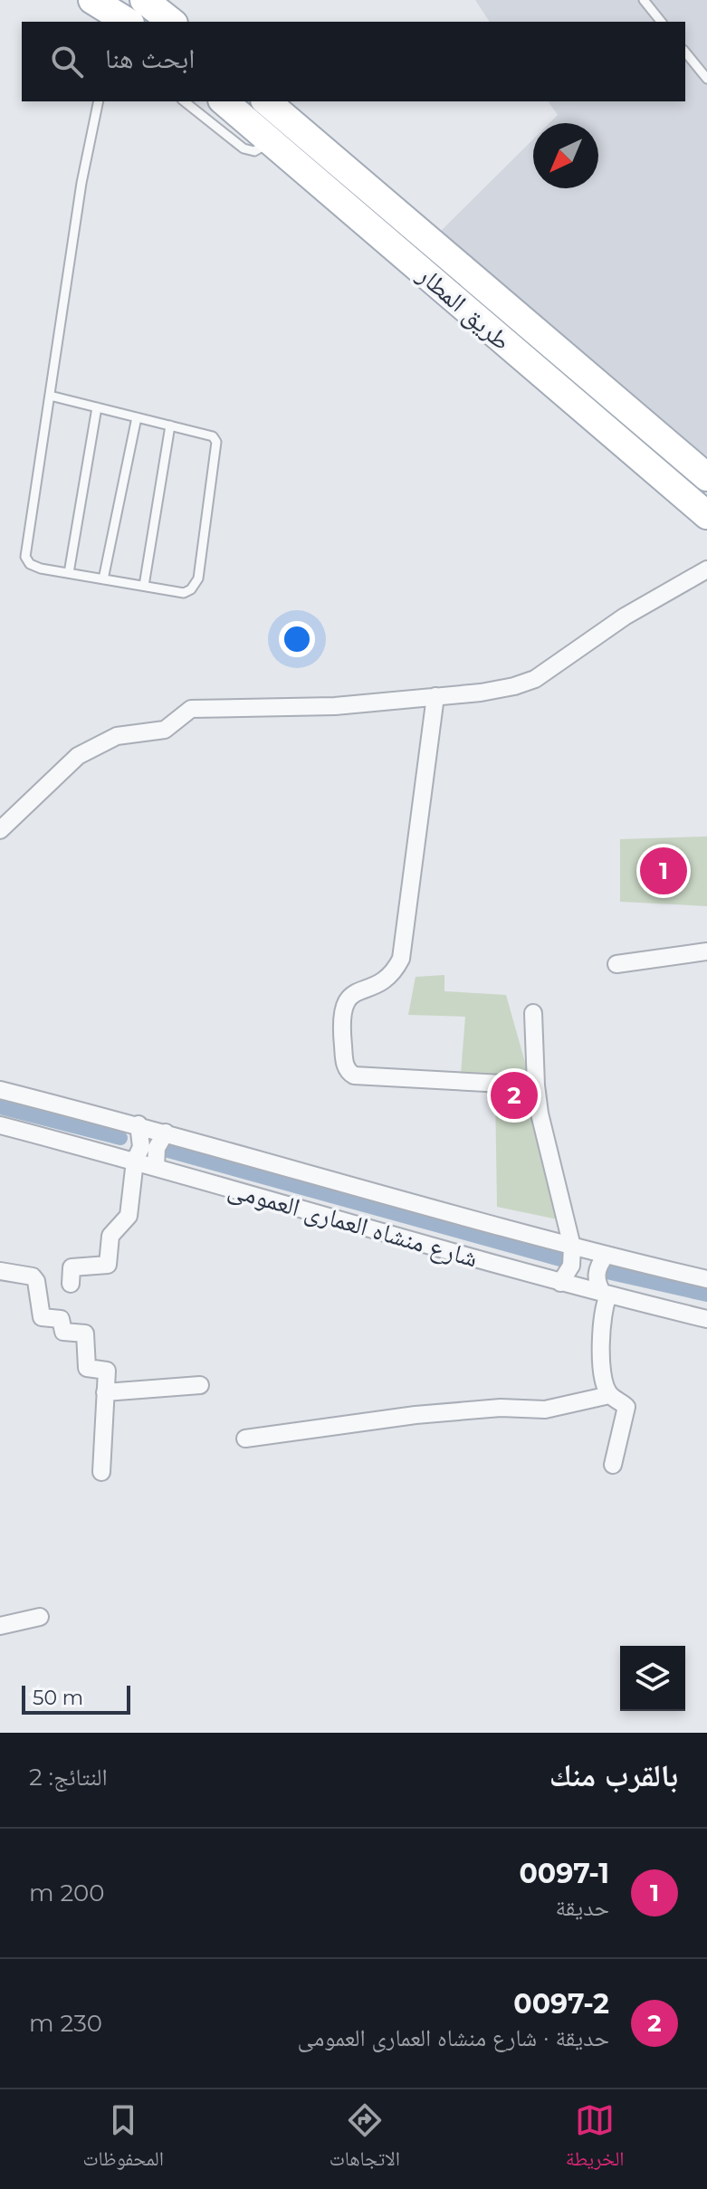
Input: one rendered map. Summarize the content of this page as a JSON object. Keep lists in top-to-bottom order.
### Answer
{
  "streets": {
    "main road": ["طريق المطار"],
    "street": ["شارع منشاه العمارى العمومى"]
  },
  "scale_bar": "50 m",
  "north": "bottom left",
  "page": {
    "search": "ابحث هنا",
    "pins": ["1", "2"],
    "scale": "50 m",
    "heading": ["بالقرب منك", "النتائج: 2"],
    "list": [
      {
        "mark": "1",
        "name": "0097-1",
        "note": "حديقة",
        "value": "200 m"
      },
      {
        "mark": "2",
        "name": "0097-2",
        "note": "حديقة · شارع منشاه العمارى العمومى",
        "value": "230 m"
      }
    ],
    "nav": ["الخريطة", "الاتجاهات", "المحفوظات"]
  }
}
